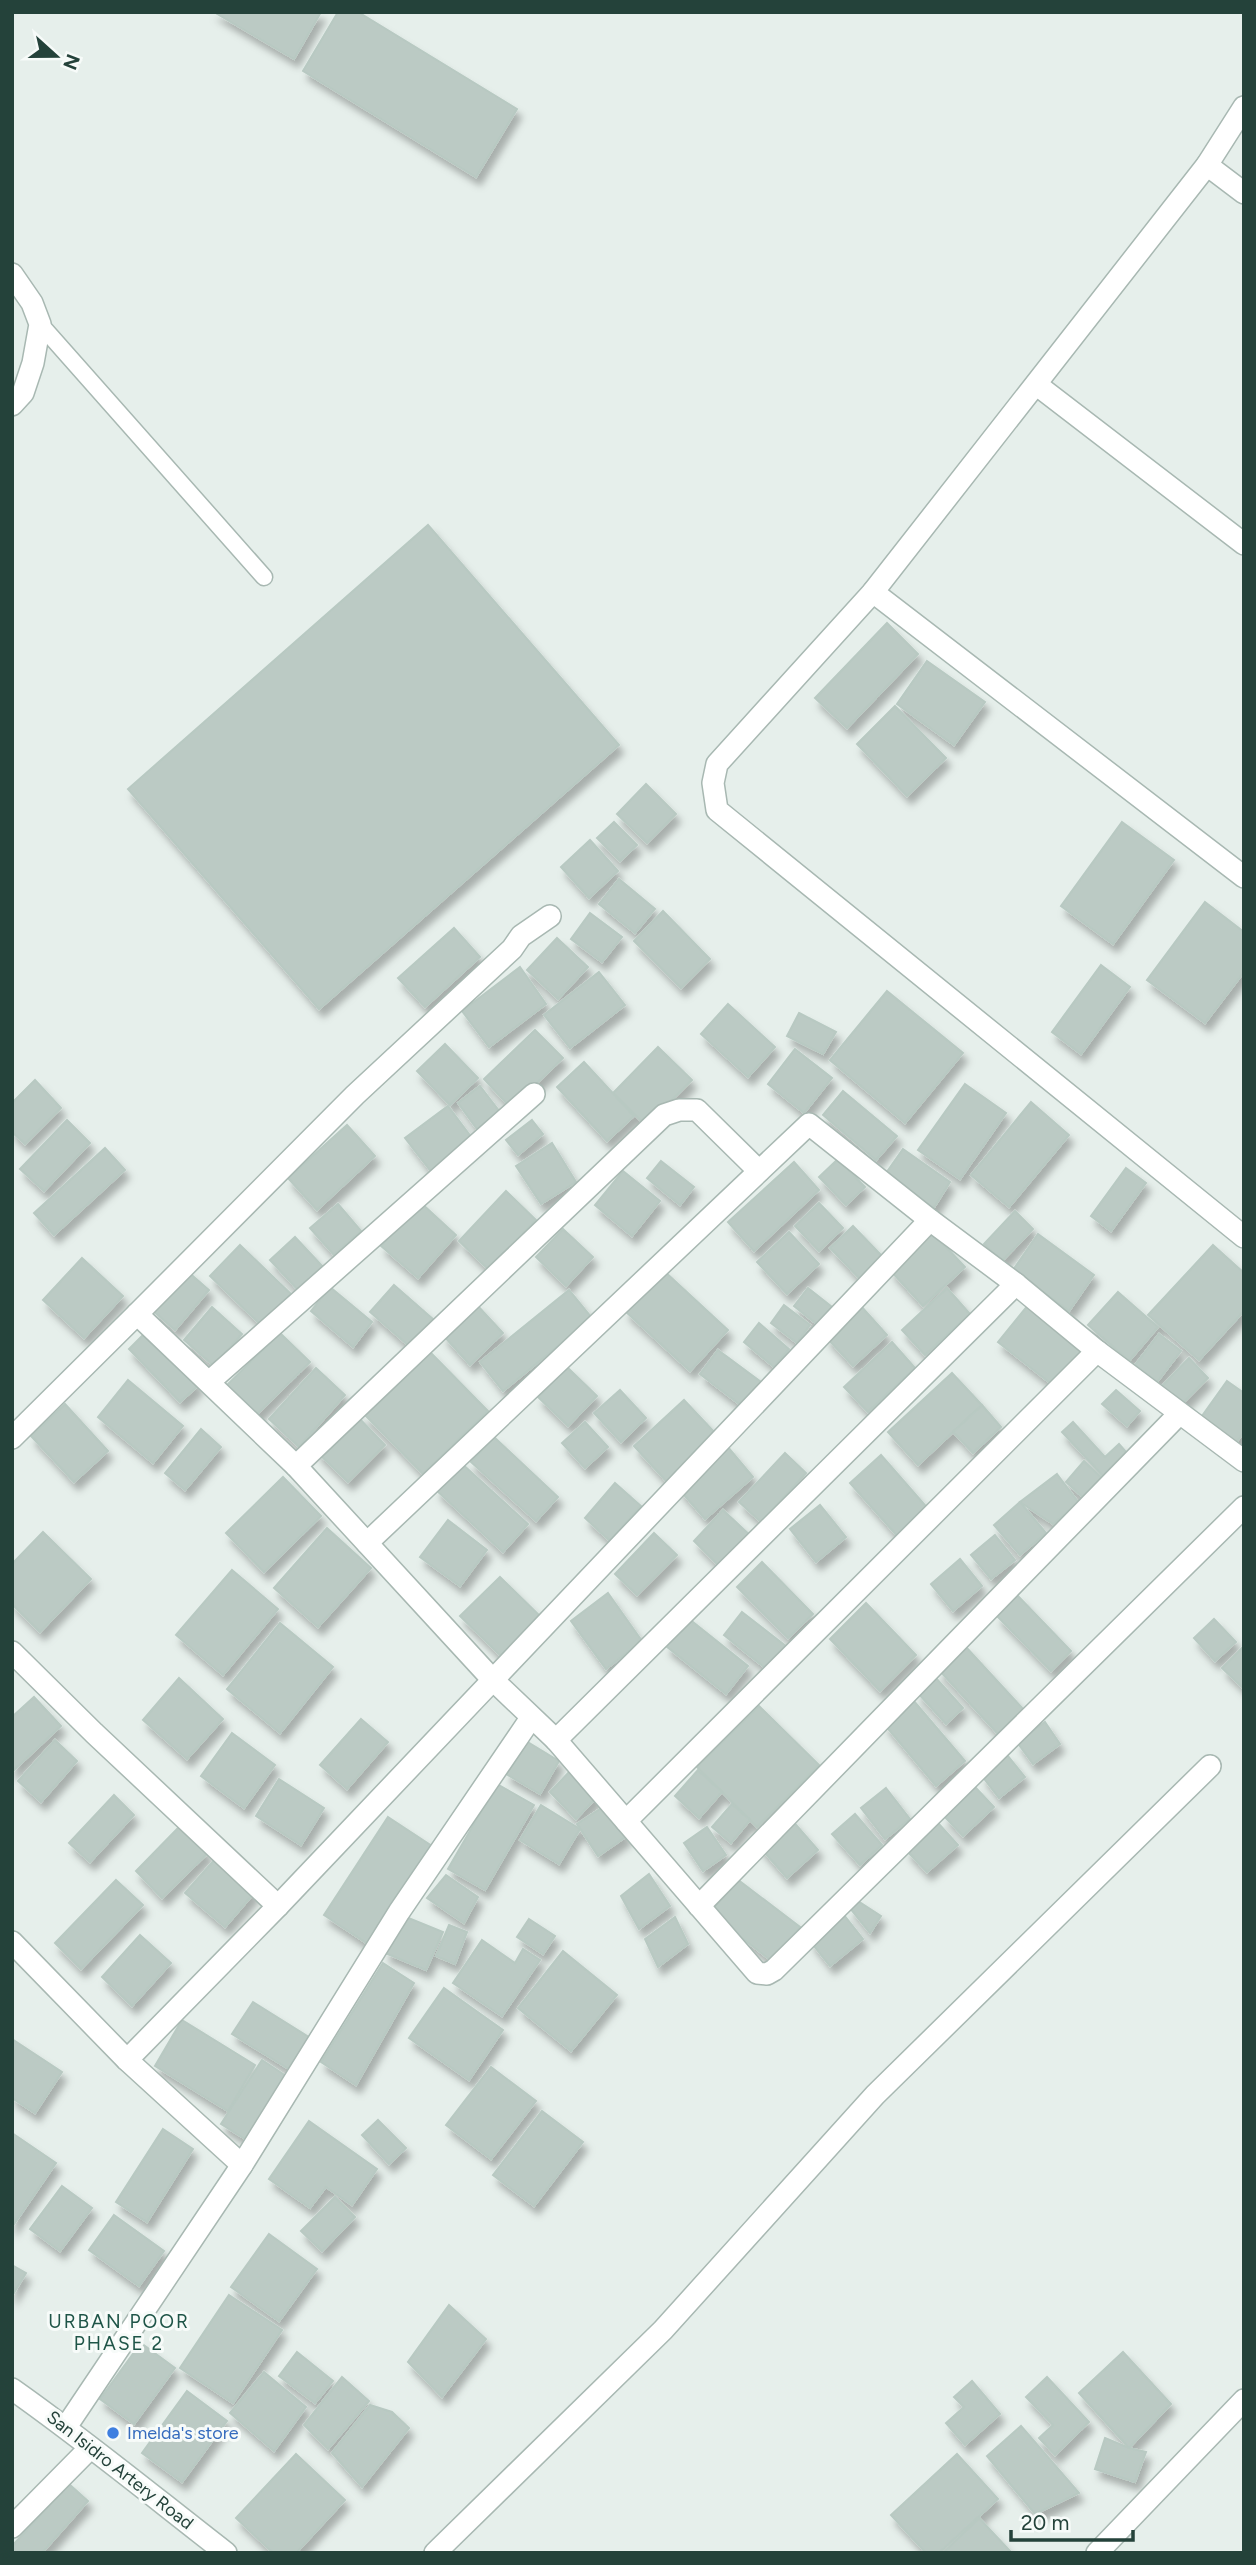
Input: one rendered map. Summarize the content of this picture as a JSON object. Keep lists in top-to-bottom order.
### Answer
{
  "streets": {
    "street": ["San Isidro Artery Road"]
  },
  "districts": ["URBAN POOR PHASE 2"],
  "places": ["Imelda's store"],
  "scale_bar": "20 m",
  "north": "right"
}
